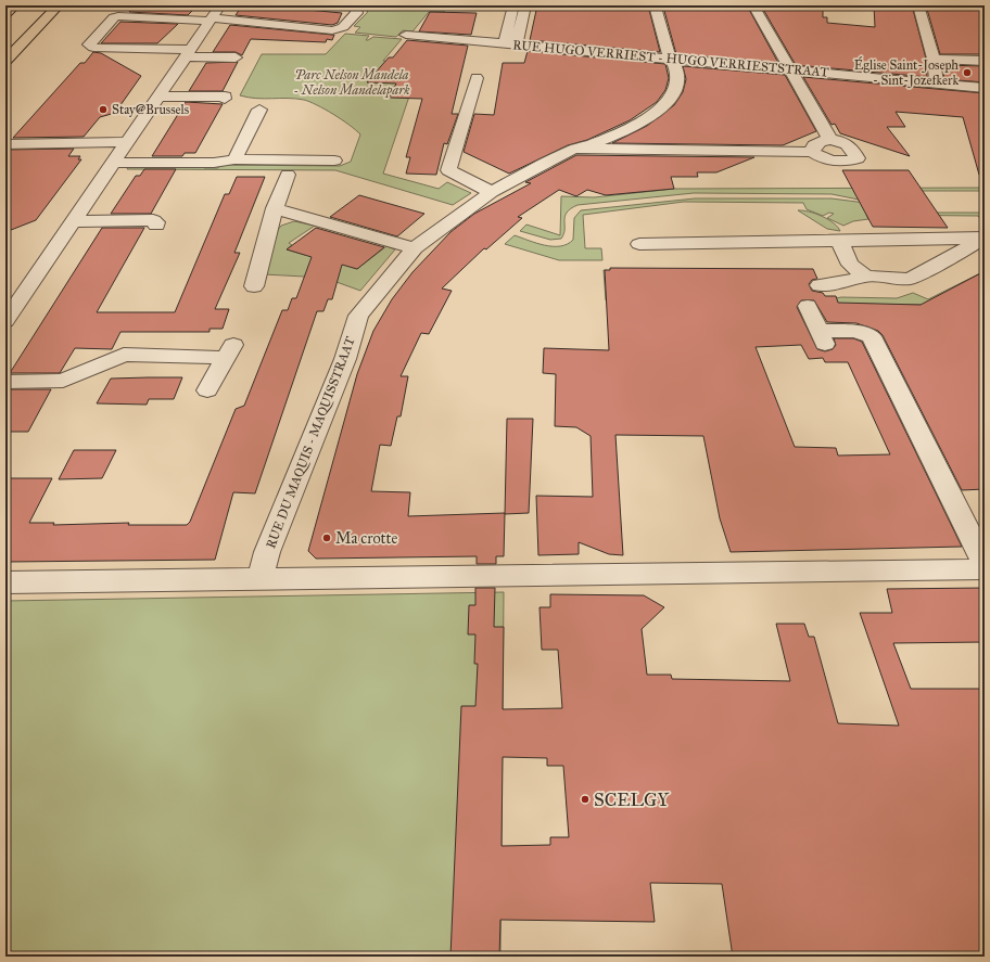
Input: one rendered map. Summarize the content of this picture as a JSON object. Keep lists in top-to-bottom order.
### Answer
{
  "streets": {
    "street": ["RUE HUGO VERRIEST - HUGO VERRIESTSTRAAT", "RUE DU MAQUIS - MAQUISSTRAAT"]
  },
  "crossings": [
    ["RUE HUGO VERRIEST - HUGO VERRIESTSTRAAT", "RUE DU MAQUIS - MAQUISSTRAAT"]
  ],
  "parks": ["Parc Nelson Mandela - Nelson Mandelapark"],
  "places": [
    "Église Saint-Joseph - Sint-Jozefkerk",
    "Stay@Brussels",
    "Ma crotte",
    "SCELGY"
  ]
}
